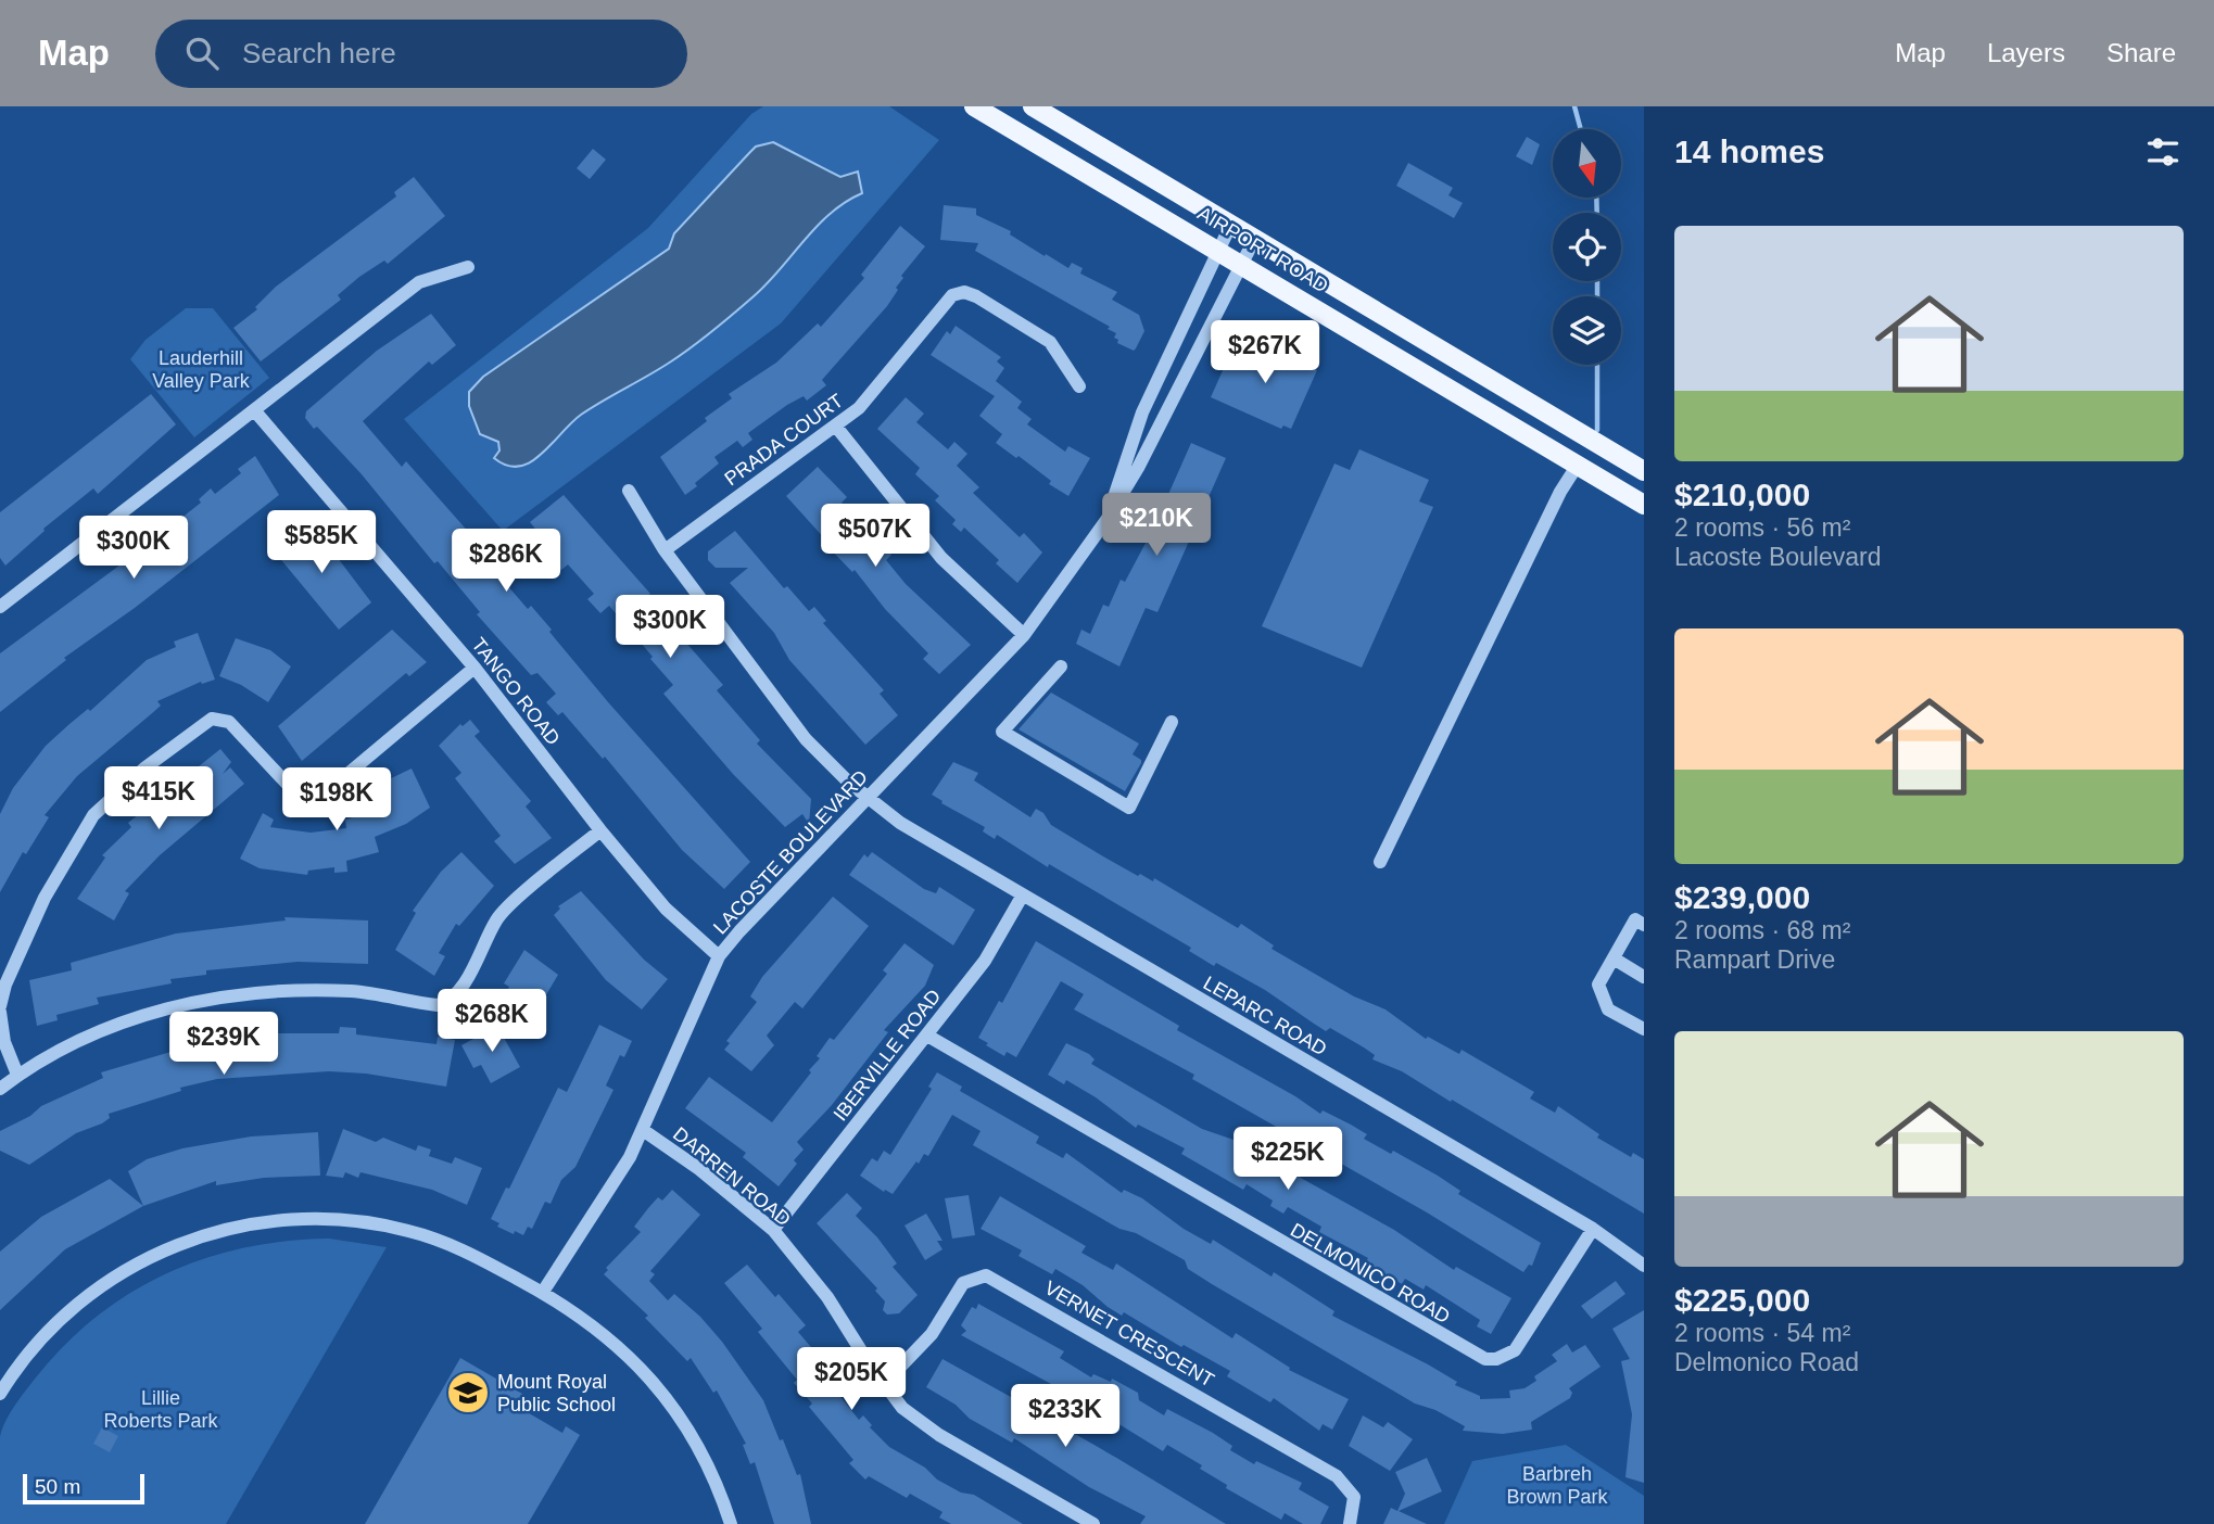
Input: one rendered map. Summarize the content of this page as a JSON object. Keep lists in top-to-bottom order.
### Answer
{
  "streets": {
    "main road": ["AIRPORT ROAD"],
    "street": [
      "PRADA COURT",
      "TANGO ROAD",
      "LACOSTE BOULEVARD",
      "LEPARC ROAD",
      "IBERVILLE ROAD",
      "DARREN ROAD",
      "DELMONICO ROAD",
      "VERNET CRESCENT"
    ]
  },
  "crossings": [
    ["AIRPORT ROAD", "LACOSTE BOULEVARD"],
    ["PRADA COURT", "LEPARC ROAD"],
    ["TANGO ROAD", "LACOSTE BOULEVARD"],
    ["LACOSTE BOULEVARD", "LEPARC ROAD"],
    ["LACOSTE BOULEVARD", "DARREN ROAD"],
    ["LEPARC ROAD", "IBERVILLE ROAD"],
    ["LEPARC ROAD", "DELMONICO ROAD"],
    ["IBERVILLE ROAD", "DARREN ROAD"],
    ["IBERVILLE ROAD", "DELMONICO ROAD"],
    ["DARREN ROAD", "VERNET CRESCENT"]
  ],
  "parks": ["Lauderhill Valley Park", "Lillie Roberts Park", "Barbreh Brown Park"],
  "places": {
    "school or university": ["Mount Royal Public School"]
  },
  "scale_bar": "50 m",
  "north": "bottom",
  "page": {
    "header": "Map",
    "search": "Search here",
    "nav": ["Map", "Layers", "Share"],
    "heading": "14 homes",
    "list": [
      {
        "name": "$210,000",
        "note": "2 rooms · 56 m² · Lacoste Boulevard"
      },
      {
        "name": "$239,000",
        "note": "2 rooms · 68 m² · Rampart Drive"
      },
      {
        "name": "$225,000",
        "note": "2 rooms · 54 m² · Delmonico Road"
      }
    ],
    "price": [
      "$267K",
      "$210K",
      "$507K",
      "$585K",
      "$300K",
      "$286K",
      "$300K",
      "$415K",
      "$198K",
      "$268K",
      "$239K",
      "$225K",
      "$205K",
      "$233K"
    ],
    "scale": "50 m"
  }
}
